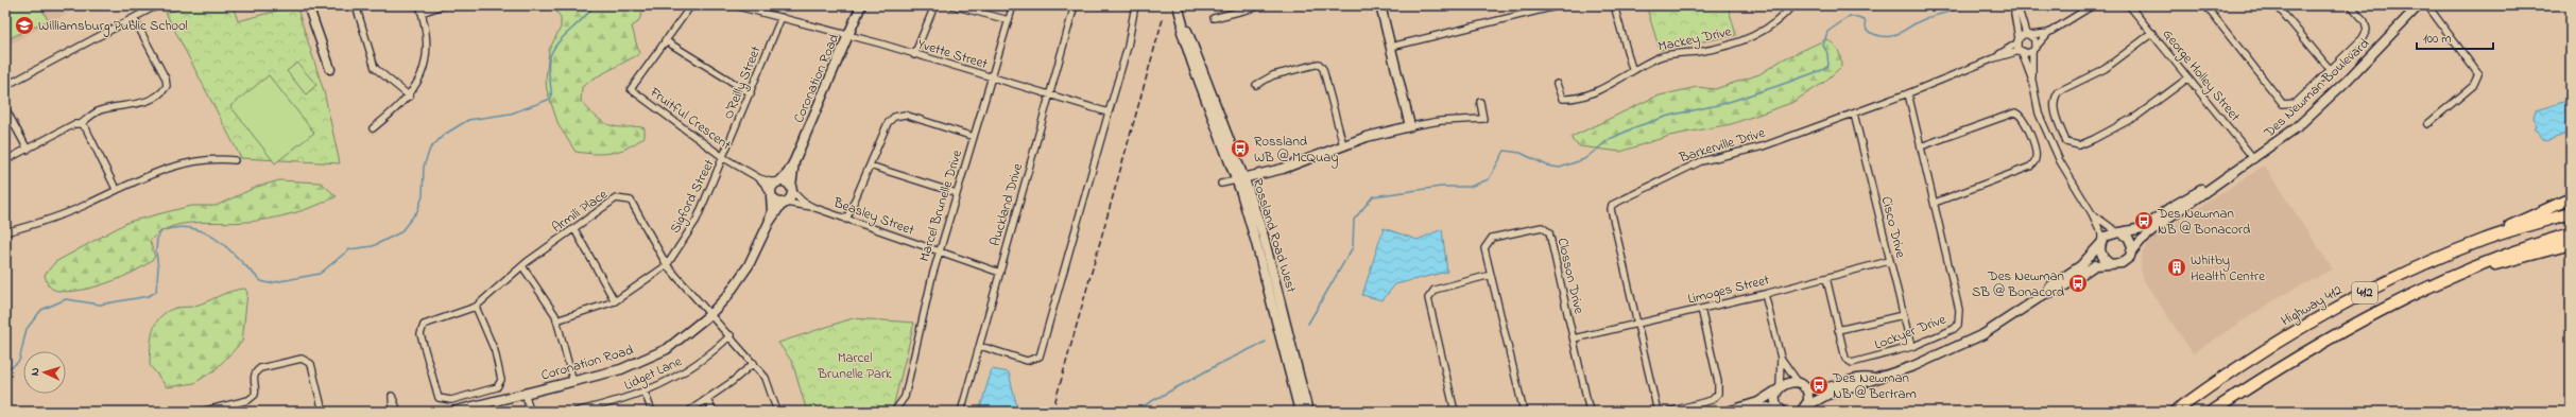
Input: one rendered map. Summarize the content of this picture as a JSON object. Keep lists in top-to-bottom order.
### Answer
{
  "streets": {
    "highway": ["412", "Highway 412"],
    "street": [
      "Mackey Drive",
      "Yvette Street",
      "George Holley Street",
      "Coronation Road",
      "O'Reilly Street",
      "Des Newman Boulevard",
      "Fruitful Crescent",
      "Barkerville Drive",
      "Sigford Street",
      "Auckland Drive",
      "Marcel Brunelle Drive",
      "Armili Place",
      "Beasley Street",
      "Cisco Drive",
      "Rossland Road West",
      "Closson Drive",
      "Limoges Street",
      "Lockyer Drive",
      "Lidget Lane"
    ]
  },
  "crossings": [
    ["Yvette Street", "Coronation Road"],
    ["Yvette Street", "Auckland Drive"],
    ["Yvette Street", "Marcel Brunelle Drive"],
    ["George Holley Street", "Des Newman Boulevard"],
    ["Coronation Road", "Fruitful Crescent"],
    ["Coronation Road", "Armili Place"],
    ["Coronation Road", "Beasley Street"],
    ["O'Reilly Street", "Fruitful Crescent"],
    ["O'Reilly Street", "Sigford Street"],
    ["Fruitful Crescent", "Sigford Street"],
    ["Fruitful Crescent", "Beasley Street"],
    ["Barkerville Drive", "Cisco Drive"],
    ["Barkerville Drive", "Limoges Street"],
    ["Barkerville Drive", "Lockyer Drive"],
    ["Sigford Street", "Armili Place"],
    ["Auckland Drive", "Beasley Street"],
    ["Marcel Brunelle Drive", "Beasley Street"],
    ["Armili Place", "Lidget Lane"],
    ["Cisco Drive", "Limoges Street"],
    ["Cisco Drive", "Lockyer Drive"],
    ["Closson Drive", "Limoges Street"],
    ["Limoges Street", "Lockyer Drive"]
  ],
  "parks": ["Marcel Brunelle Park"],
  "places": {
    "school or university": ["Williamsburg Public School"],
    "bus stop": [
      "Rossland WB @ McQuay",
      "Des Newman NB @ Bonacord",
      "Des Newman SB @ Bonacord",
      "Des Newman NB @ Bertram"
    ],
    "building": ["Whitby Health Centre"]
  },
  "scale_bar": "100 m",
  "north": "left"
}
